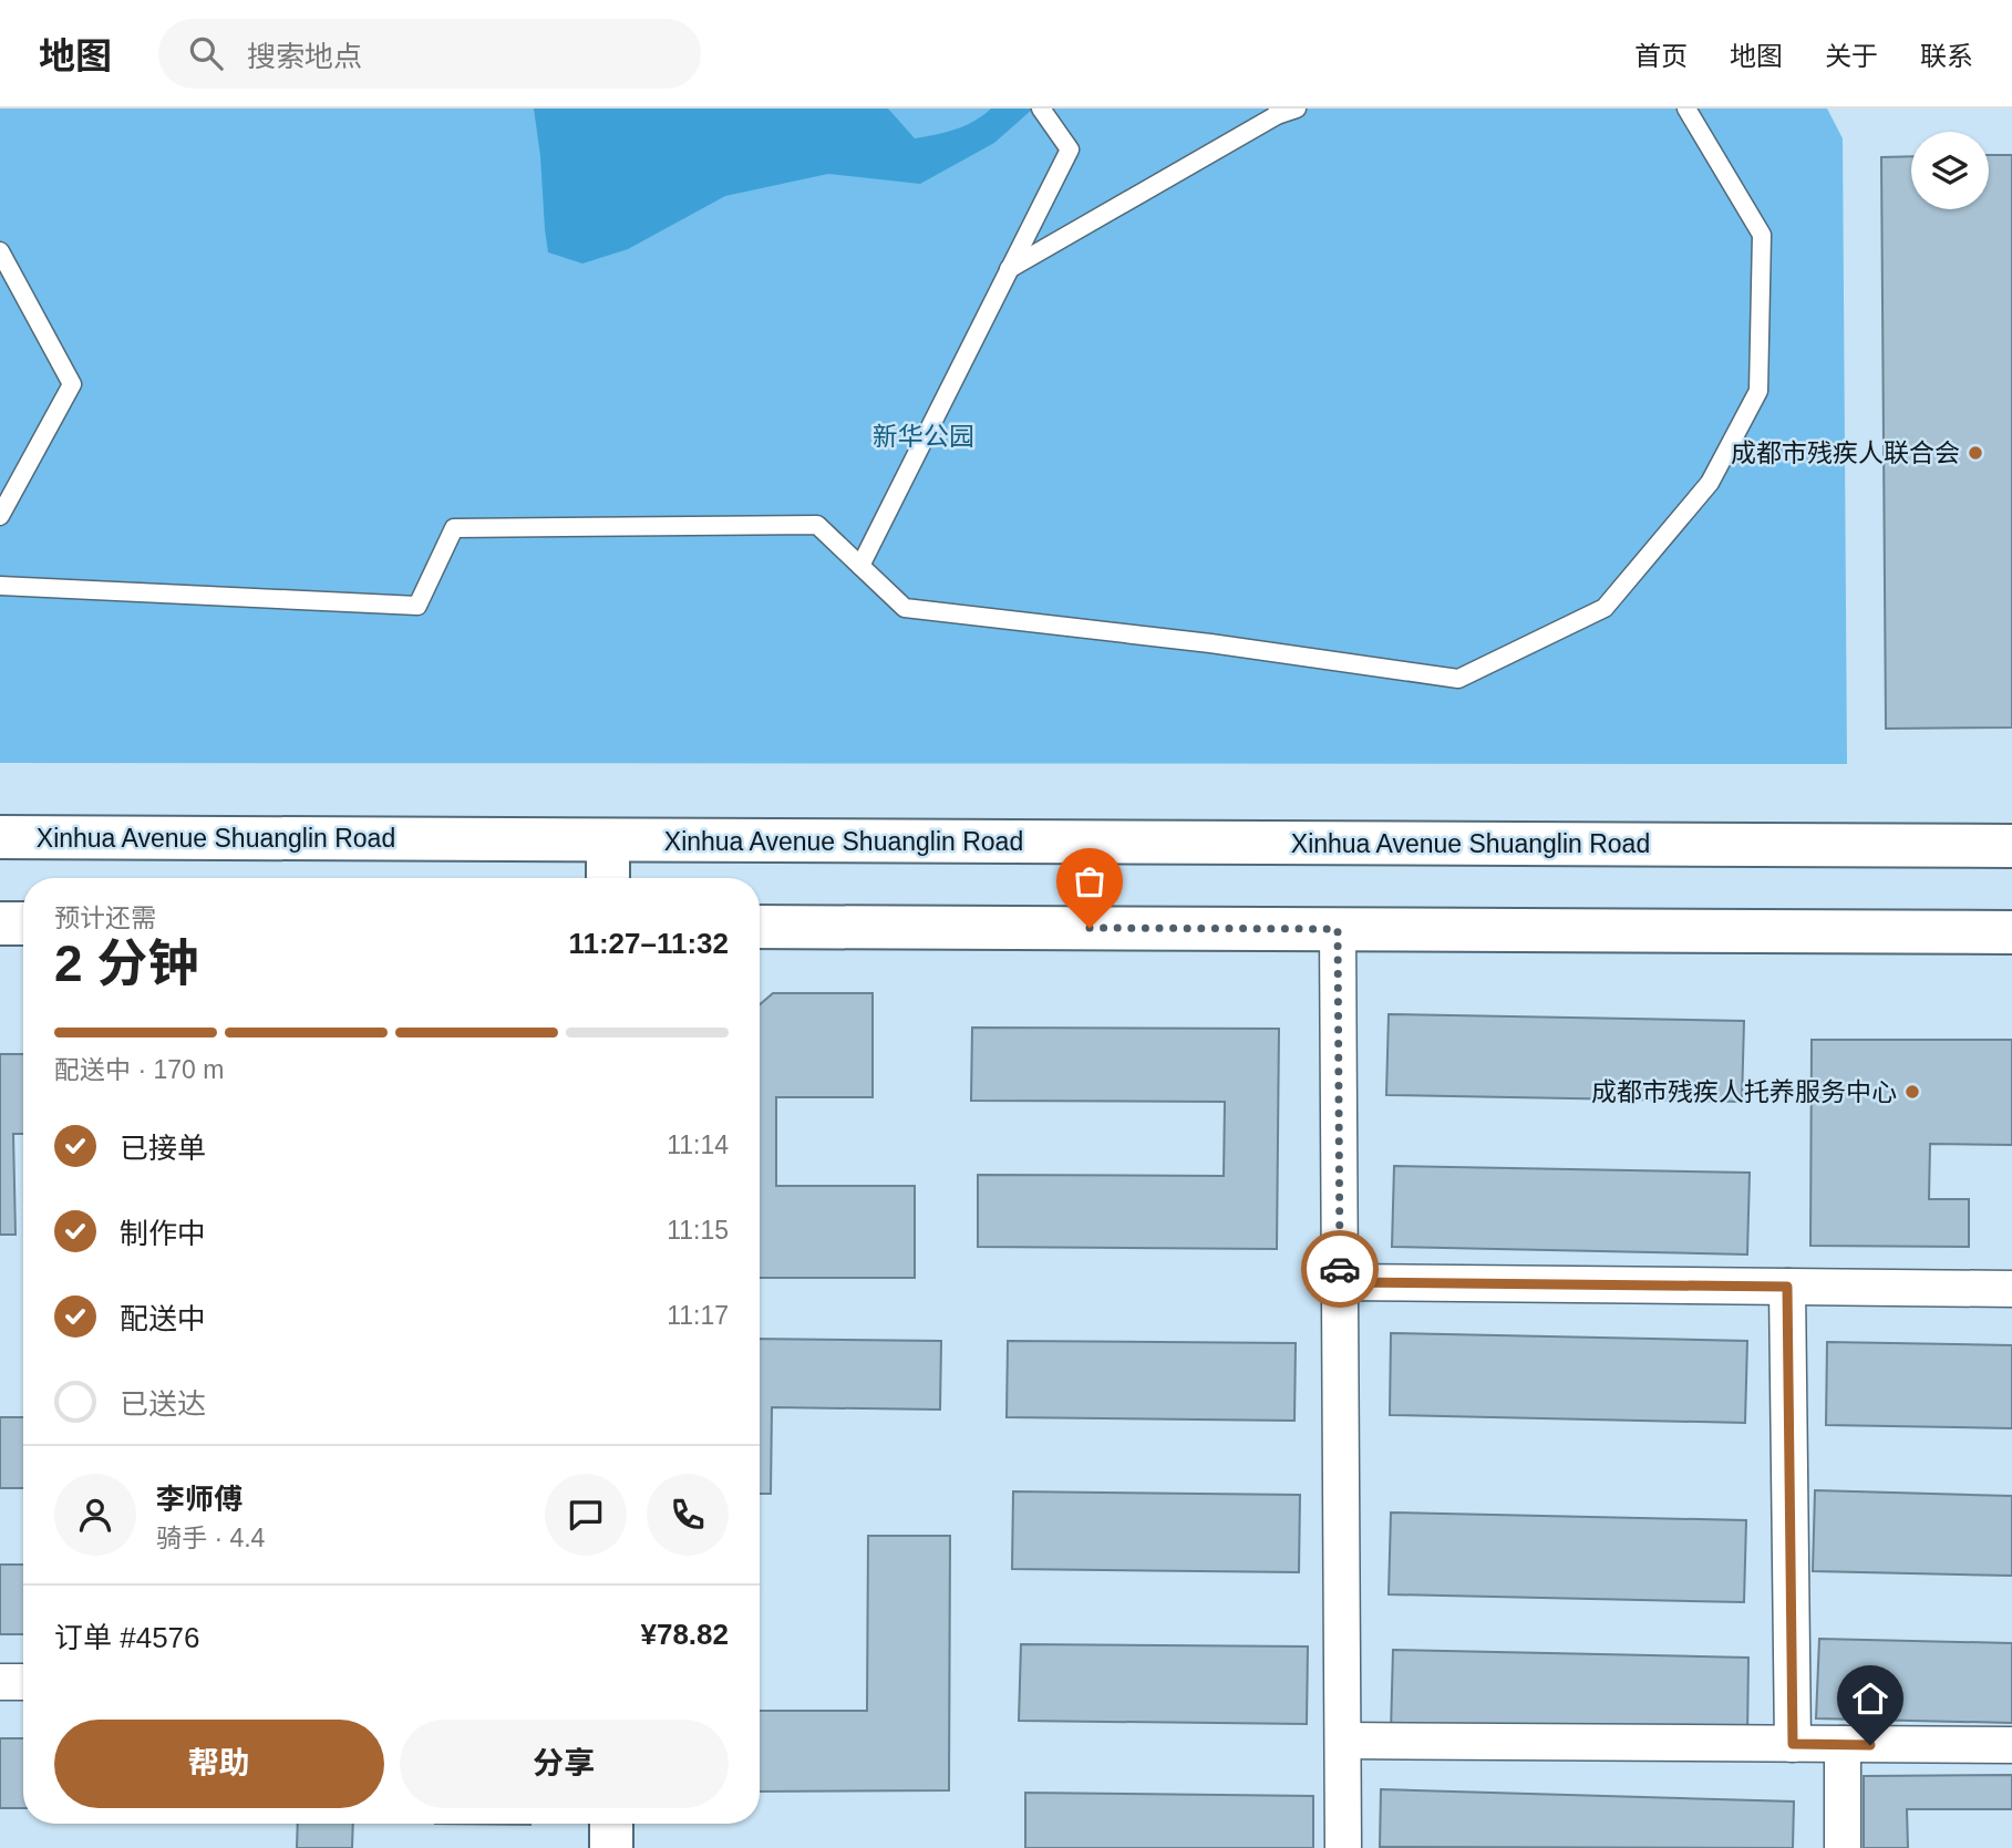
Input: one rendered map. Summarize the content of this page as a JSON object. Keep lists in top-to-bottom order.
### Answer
{
  "streets": {
    "main road": ["Xinhua Avenue Shuanglin Road"]
  },
  "parks": ["新华公园"],
  "places": ["成都市残疾人联合会", "成都市残疾人托养服务中心"],
  "page": {
    "header": "地图",
    "search": "搜索地点",
    "nav": [
      "首页",
      "地图",
      "关于",
      "联系"
    ],
    "heading": ["2 分钟", "预计还需", "11:27–11:32"],
    "panel": [
      "李师傅",
      "骑手 · 4.4",
      "订单 #4576",
      "¥78.82"
    ],
    "bar": "配送中 · 170 m",
    "list": [
      ["已接单", "11:14"],
      ["制作中", "11:15"],
      ["配送中", "11:17"],
      "已送达"
    ],
    "buttons": ["帮助", "分享"]
  }
}
